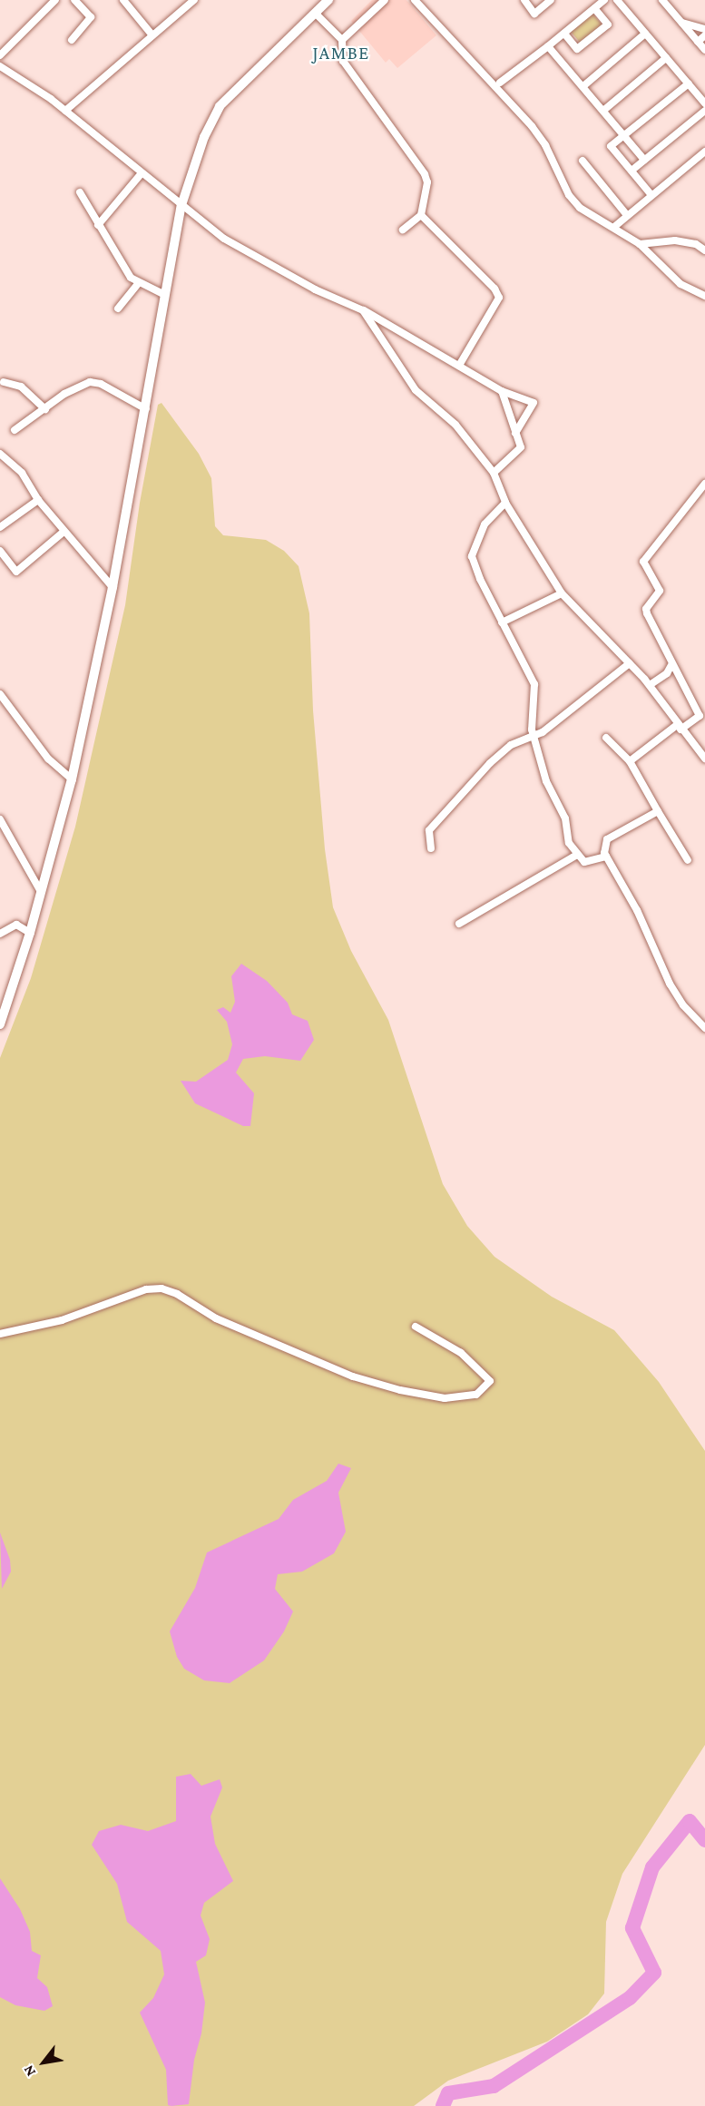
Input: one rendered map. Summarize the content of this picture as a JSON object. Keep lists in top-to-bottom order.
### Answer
{
  "districts": ["JAMBE"],
  "north": "bottom left"
}
